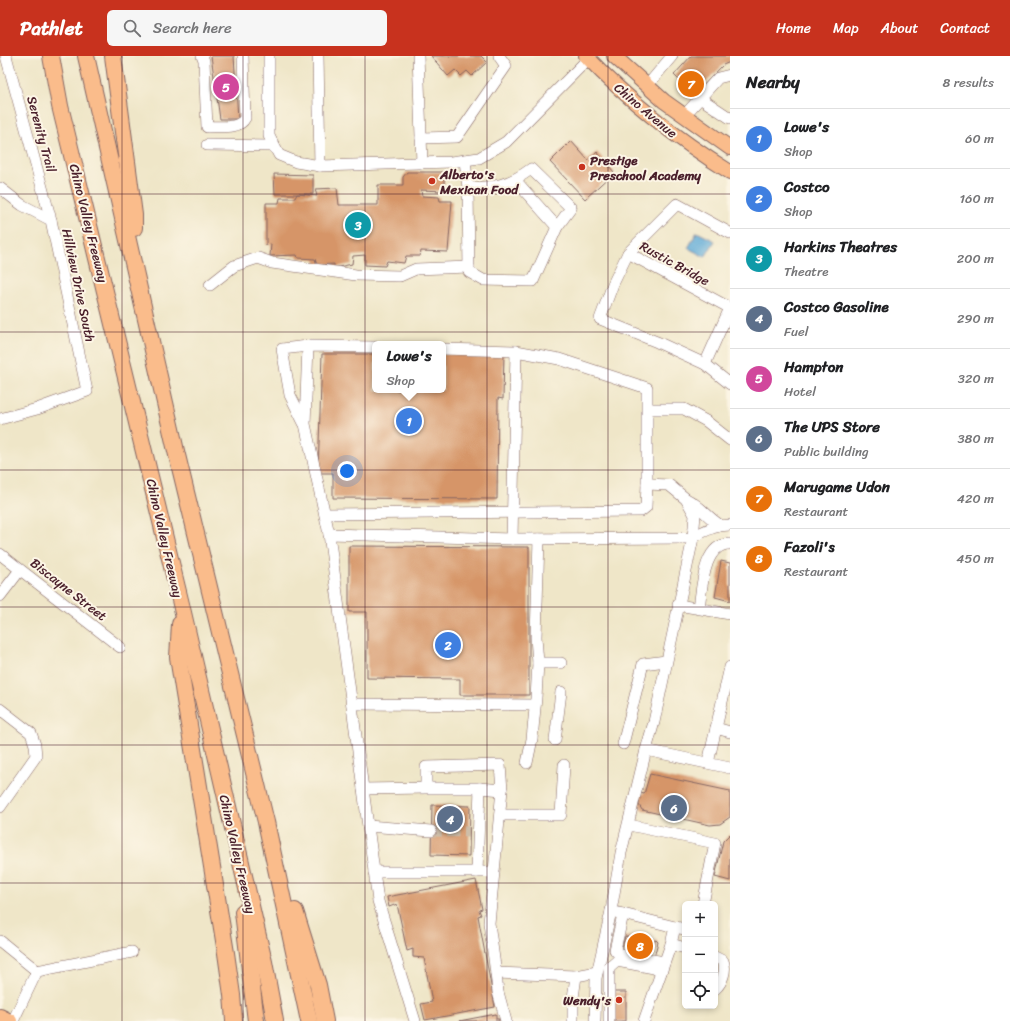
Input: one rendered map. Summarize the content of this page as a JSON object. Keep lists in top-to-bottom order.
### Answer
{
  "streets": {
    "highway": ["Chino Valley Freeway"],
    "main road": ["Chino Avenue"],
    "street": [
      "Serenity Trail",
      "Rustic Bridge",
      "Hillview Drive South",
      "Biscayne Street"
    ]
  },
  "crossings": [
    ["Serenity Trail", "Hillview Drive South"]
  ],
  "places": ["Prestige Preschool Academy", "Alberto's Mexican Food", "Wendy's"],
  "page": {
    "header": "Pathlet",
    "search": "Search here",
    "nav": [
      "Home",
      "Map",
      "About",
      "Contact"
    ],
    "heading": ["Nearby", "8 results"],
    "pins": [
      "7",
      "5",
      "3",
      "1",
      "2",
      "6",
      "4",
      "8"
    ],
    "list": [
      {
        "mark": "1",
        "name": "Lowe's",
        "note": "Shop",
        "value": "60 m"
      },
      {
        "mark": "2",
        "name": "Costco",
        "note": "Shop",
        "value": "160 m"
      },
      {
        "mark": "3",
        "name": "Harkins Theatres",
        "note": "Theatre",
        "value": "200 m"
      },
      {
        "mark": "4",
        "name": "Costco Gasoline",
        "note": "Fuel",
        "value": "290 m"
      },
      {
        "mark": "5",
        "name": "Hampton",
        "note": "Hotel",
        "value": "320 m"
      },
      {
        "mark": "6",
        "name": "The UPS Store",
        "note": "Public building",
        "value": "380 m"
      },
      {
        "mark": "7",
        "name": "Marugame Udon",
        "note": "Restaurant",
        "value": "420 m"
      },
      {
        "mark": "8",
        "name": "Fazoli's",
        "note": "Restaurant",
        "value": "450 m"
      }
    ],
    "popup": ["Lowe's", "Shop"],
    "map_buttons": ["+", "−"]
  }
}
